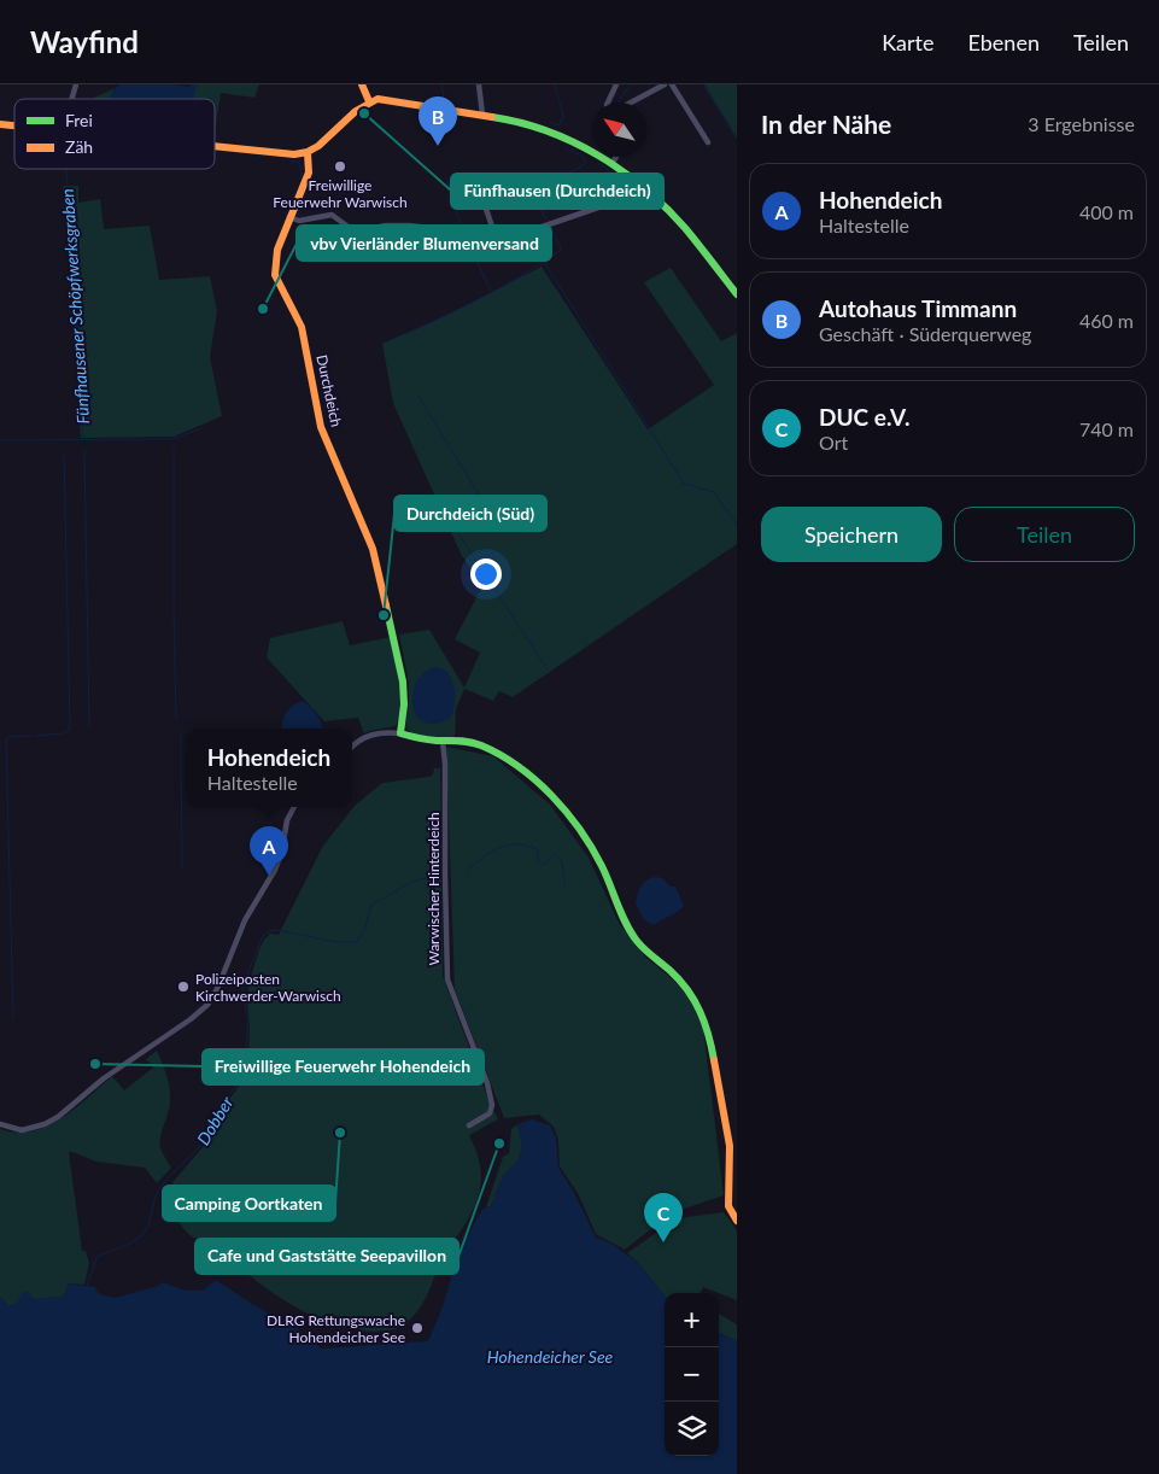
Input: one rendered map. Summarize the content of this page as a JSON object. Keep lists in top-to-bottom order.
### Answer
{
  "streets": {
    "street": ["Durchdeich", "Warwischer Hinterdeich"]
  },
  "water": ["Fünfhausener Schöpfwerksgraben", "Dobber", "Hohendeicher See"],
  "places": [
    "Fünfhausen (Durchdeich)",
    "Freiwillige Feuerwehr Warwisch",
    "vbv Vierländer Blumenversand",
    "Durchdeich (Süd)",
    "Polizeiposten Kirchwerder-Warwisch",
    "Freiwillige Feuerwehr Hohendeich",
    "Camping Oortkaten",
    "Cafe und Gaststätte Seepavillon",
    "DLRG Rettungswache Hohendeicher See"
  ],
  "legend": ["Frei", "Zäh"],
  "north": "top left",
  "page": {
    "header": "Wayfind",
    "nav": ["Karte", "Ebenen", "Teilen"],
    "heading": ["In der Nähe", "3 Ergebnisse"],
    "pins": ["B", "A", "C"],
    "list": [
      {
        "mark": "A",
        "name": "Hohendeich",
        "note": "Haltestelle",
        "value": "400 m"
      },
      {
        "mark": "B",
        "name": "Autohaus Timmann",
        "note": "Geschäft · Süderquerweg",
        "value": "460 m"
      },
      {
        "mark": "C",
        "name": "DUC e.V.",
        "note": "Ort",
        "value": "740 m"
      }
    ],
    "buttons": ["Speichern", "Teilen"],
    "popup": ["Hohendeich", "Haltestelle"],
    "map_buttons": ["+", "−"]
  }
}
